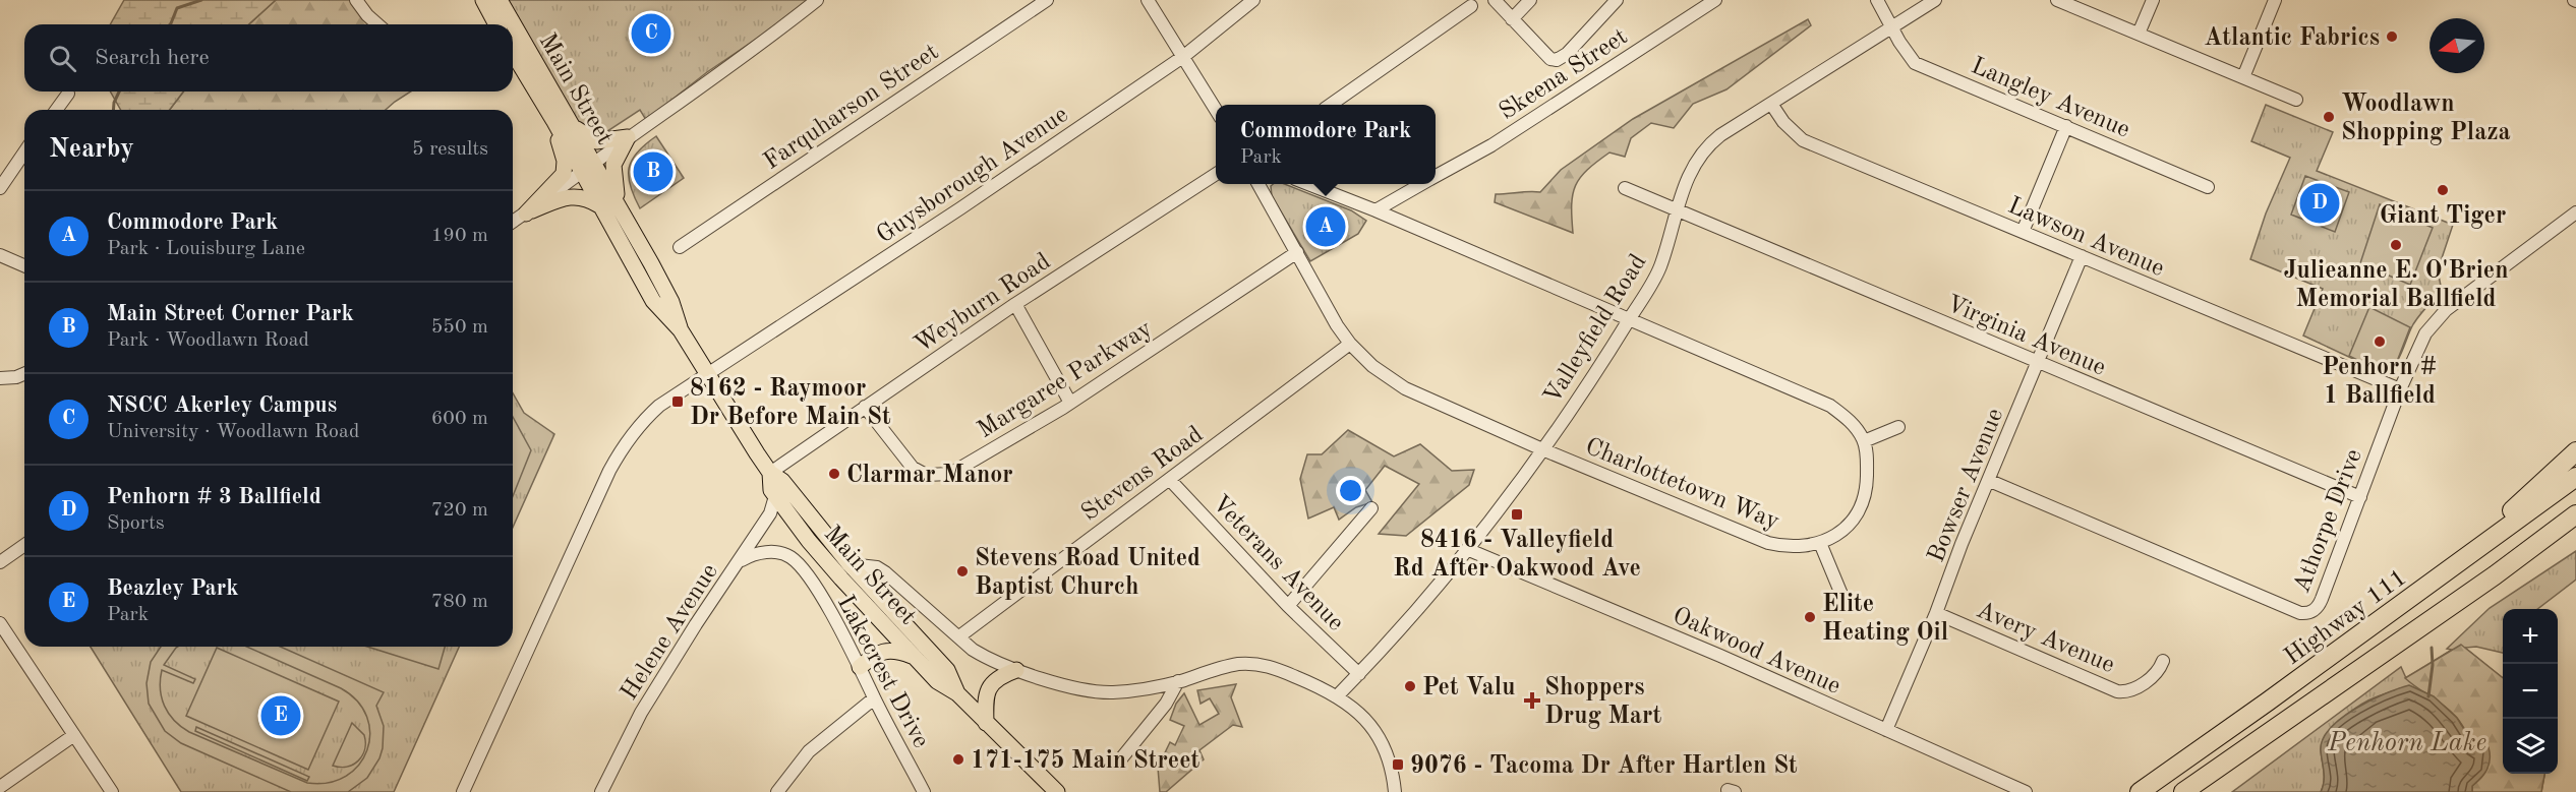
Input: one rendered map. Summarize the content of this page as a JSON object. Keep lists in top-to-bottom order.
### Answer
{
  "streets": {
    "highway": ["Highway 111"],
    "main road": ["Main Street"],
    "street": [
      "Skeena Street",
      "Langley Avenue",
      "Farquharson Street",
      "Guysborough Avenue",
      "Lawson Avenue",
      "Weyburn Road",
      "Valleyfield Road",
      "Virginia Avenue",
      "Margaree Parkway",
      "Stevens Road",
      "Charlottetown Way",
      "Bowser Avenue",
      "Athorpe Drive",
      "Veterans Avenue",
      "Helene Avenue",
      "Avery Avenue",
      "Oakwood Avenue",
      "Lakecrest Drive"
    ]
  },
  "crossings": [
    ["Main Street", "Guysborough Avenue"],
    ["Main Street", "Weyburn Road"],
    ["Main Street", "Helene Avenue"],
    ["Langley Avenue", "Valleyfield Road"],
    ["Lawson Avenue", "Valleyfield Road"],
    ["Lawson Avenue", "Bowser Avenue"],
    ["Lawson Avenue", "Athorpe Drive"],
    ["Weyburn Road", "Margaree Parkway"],
    ["Valleyfield Road", "Virginia Avenue"],
    ["Valleyfield Road", "Charlottetown Way"],
    ["Valleyfield Road", "Veterans Avenue"],
    ["Valleyfield Road", "Oakwood Avenue"],
    ["Virginia Avenue", "Bowser Avenue"],
    ["Virginia Avenue", "Athorpe Drive"],
    ["Margaree Parkway", "Charlottetown Way"],
    ["Stevens Road", "Charlottetown Way"],
    ["Stevens Road", "Veterans Avenue"],
    ["Bowser Avenue", "Athorpe Drive"],
    ["Bowser Avenue", "Avery Avenue"],
    ["Bowser Avenue", "Oakwood Avenue"],
    ["Helene Avenue", "Lakecrest Drive"]
  ],
  "water": ["Penhorn Lake"],
  "places": {
    "other": [
      "Atlantic Fabrics",
      "Woodlawn Shopping Plaza",
      "Giant Tiger",
      "Julieanne E. O'Brien Memorial Ballfield",
      "Penhorn # 1 Ballfield",
      "Clarmar Manor",
      "Stevens Road United Baptist Church",
      "Elite Heating Oil",
      "Pet Valu",
      "171-175 Main Street"
    ],
    "transit": ["8162 - Raymoor Dr Before Main St", "8416 - Valleyfield Rd After Oakwood Ave", "9076 - Tacoma Dr After Hartlen St"],
    "health": ["Shoppers Drug Mart"]
  },
  "north": "left",
  "page": {
    "pins": [
      "C",
      "B",
      "D",
      "A",
      "E"
    ],
    "search": "Search here",
    "popup": ["Commodore Park", "Park"],
    "heading": ["Nearby", "5 results"],
    "list": [
      {
        "mark": "A",
        "name": "Commodore Park",
        "note": "Park · Louisburg Lane",
        "value": "190 m"
      },
      {
        "mark": "B",
        "name": "Main Street Corner Park",
        "note": "Park · Woodlawn Road",
        "value": "550 m"
      },
      {
        "mark": "C",
        "name": "NSCC Akerley Campus",
        "note": "University · Woodlawn Road",
        "value": "600 m"
      },
      {
        "mark": "D",
        "name": "Penhorn # 3 Ballfield",
        "note": "Sports",
        "value": "720 m"
      },
      {
        "mark": "E",
        "name": "Beazley Park",
        "note": "Park",
        "value": "780 m"
      }
    ],
    "map_buttons": ["+", "−"]
  }
}
